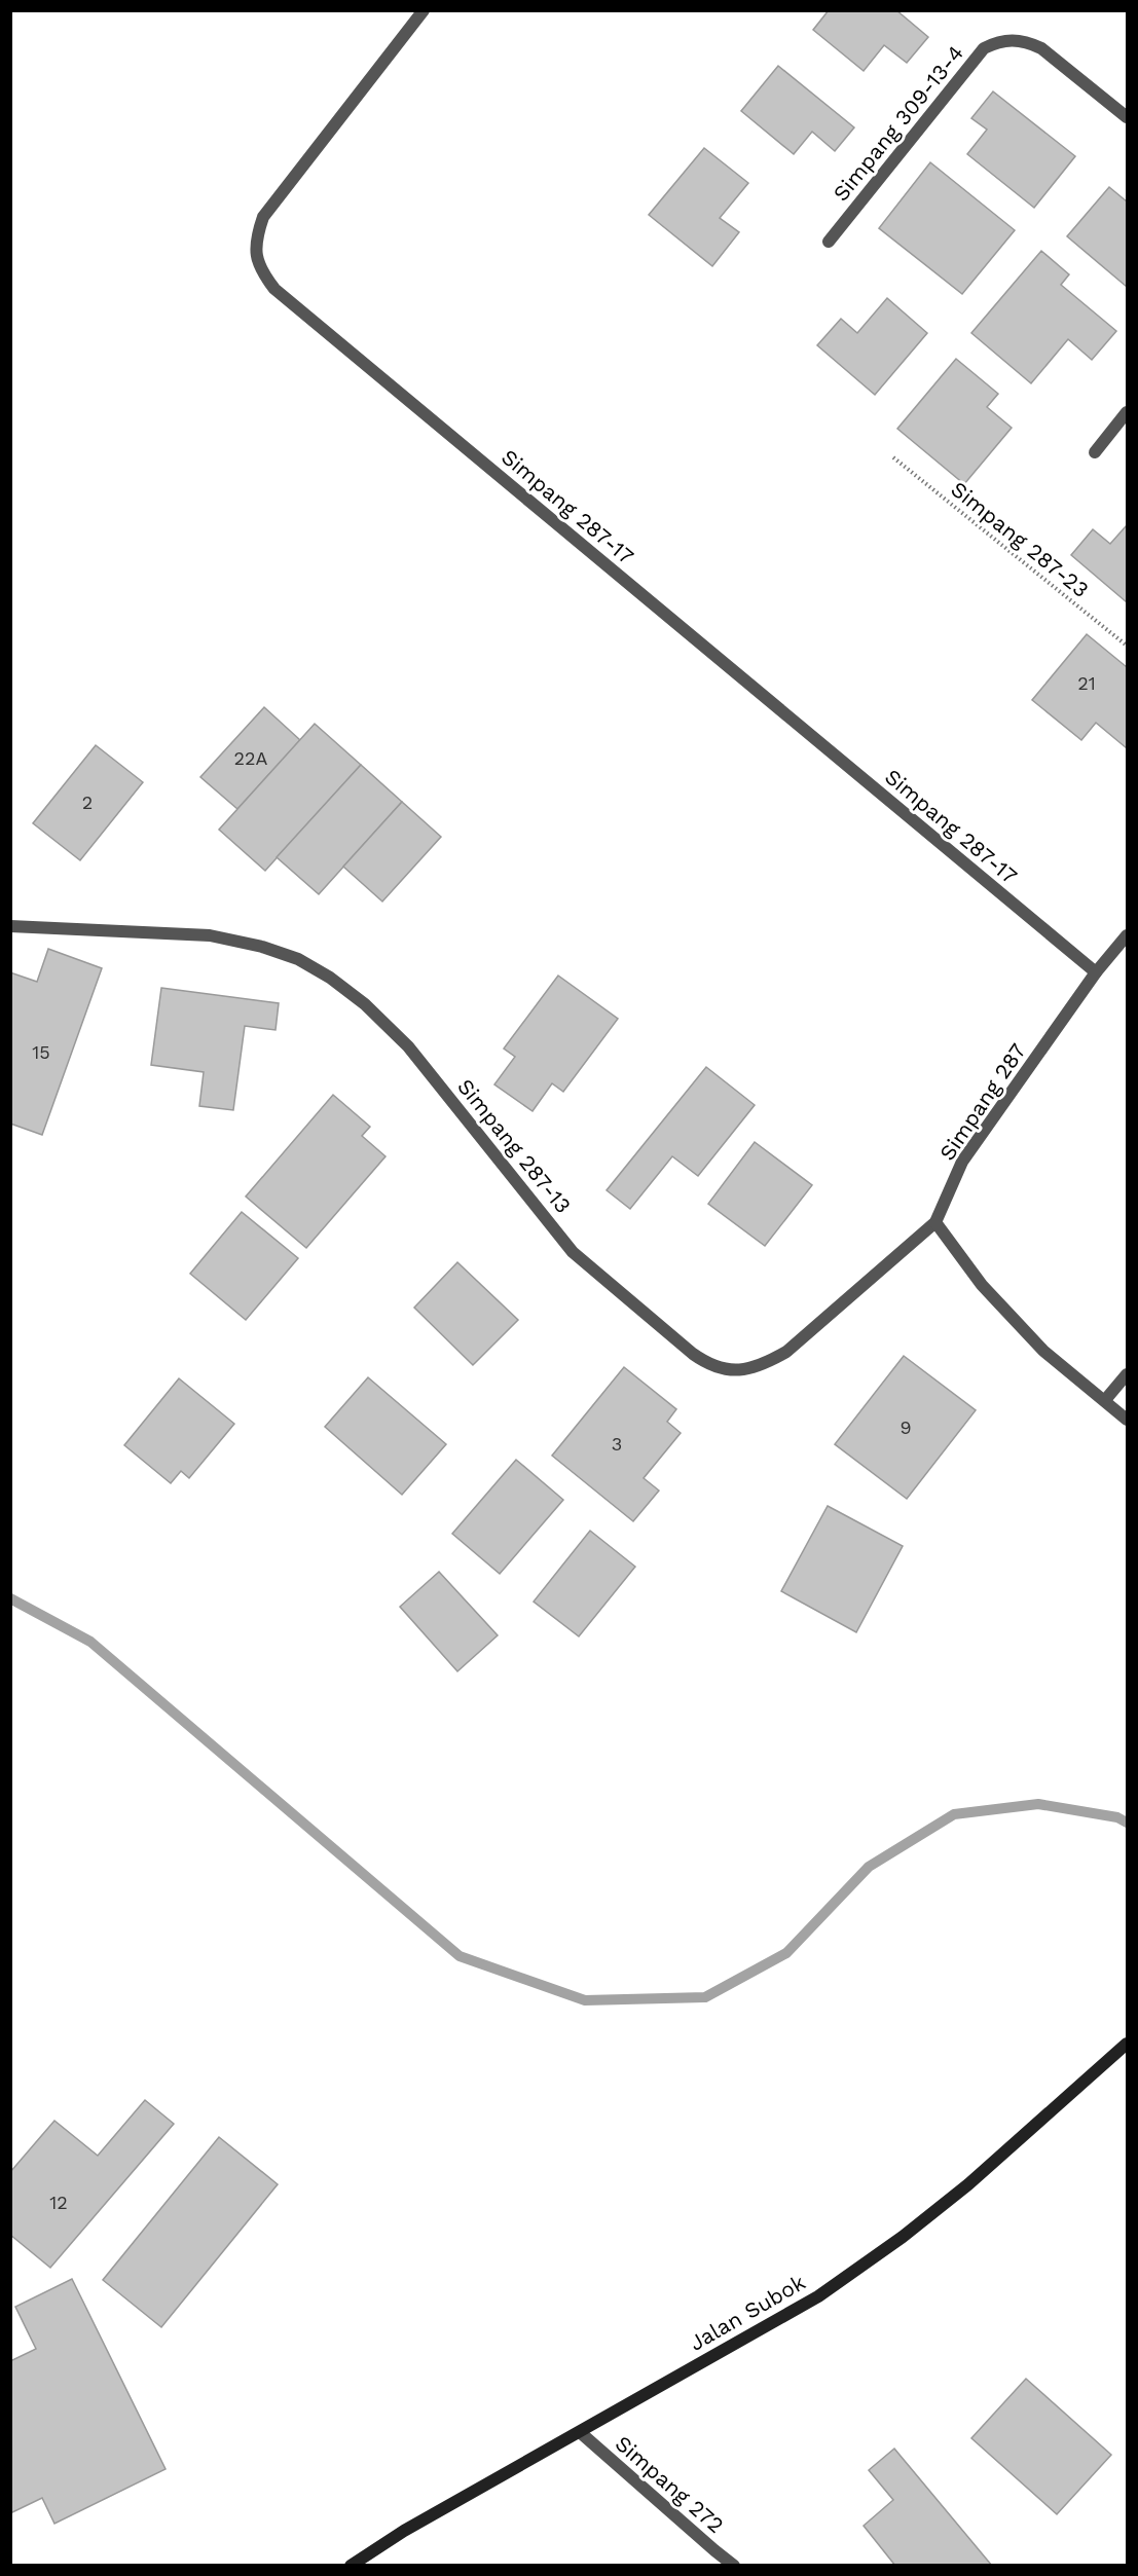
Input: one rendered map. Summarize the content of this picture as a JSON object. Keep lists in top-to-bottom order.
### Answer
{
  "streets": {
    "main road": ["Jalan Subok"],
    "street": [
      "Simpang 309-13-4",
      "Simpang 287-17",
      "Simpang 287",
      "Simpang 287-13",
      "Simpang 272"
    ],
    "path": ["Simpang 287-23"]
  },
  "crossings": [
    ["Simpang 287-17", "Simpang 287"],
    ["Simpang 287", "Simpang 287-13"],
    ["Jalan Subok", "Simpang 272"]
  ],
  "house_numbers": [
    "21",
    "22A",
    "2",
    "15",
    "9",
    "3",
    "12"
  ]
}
